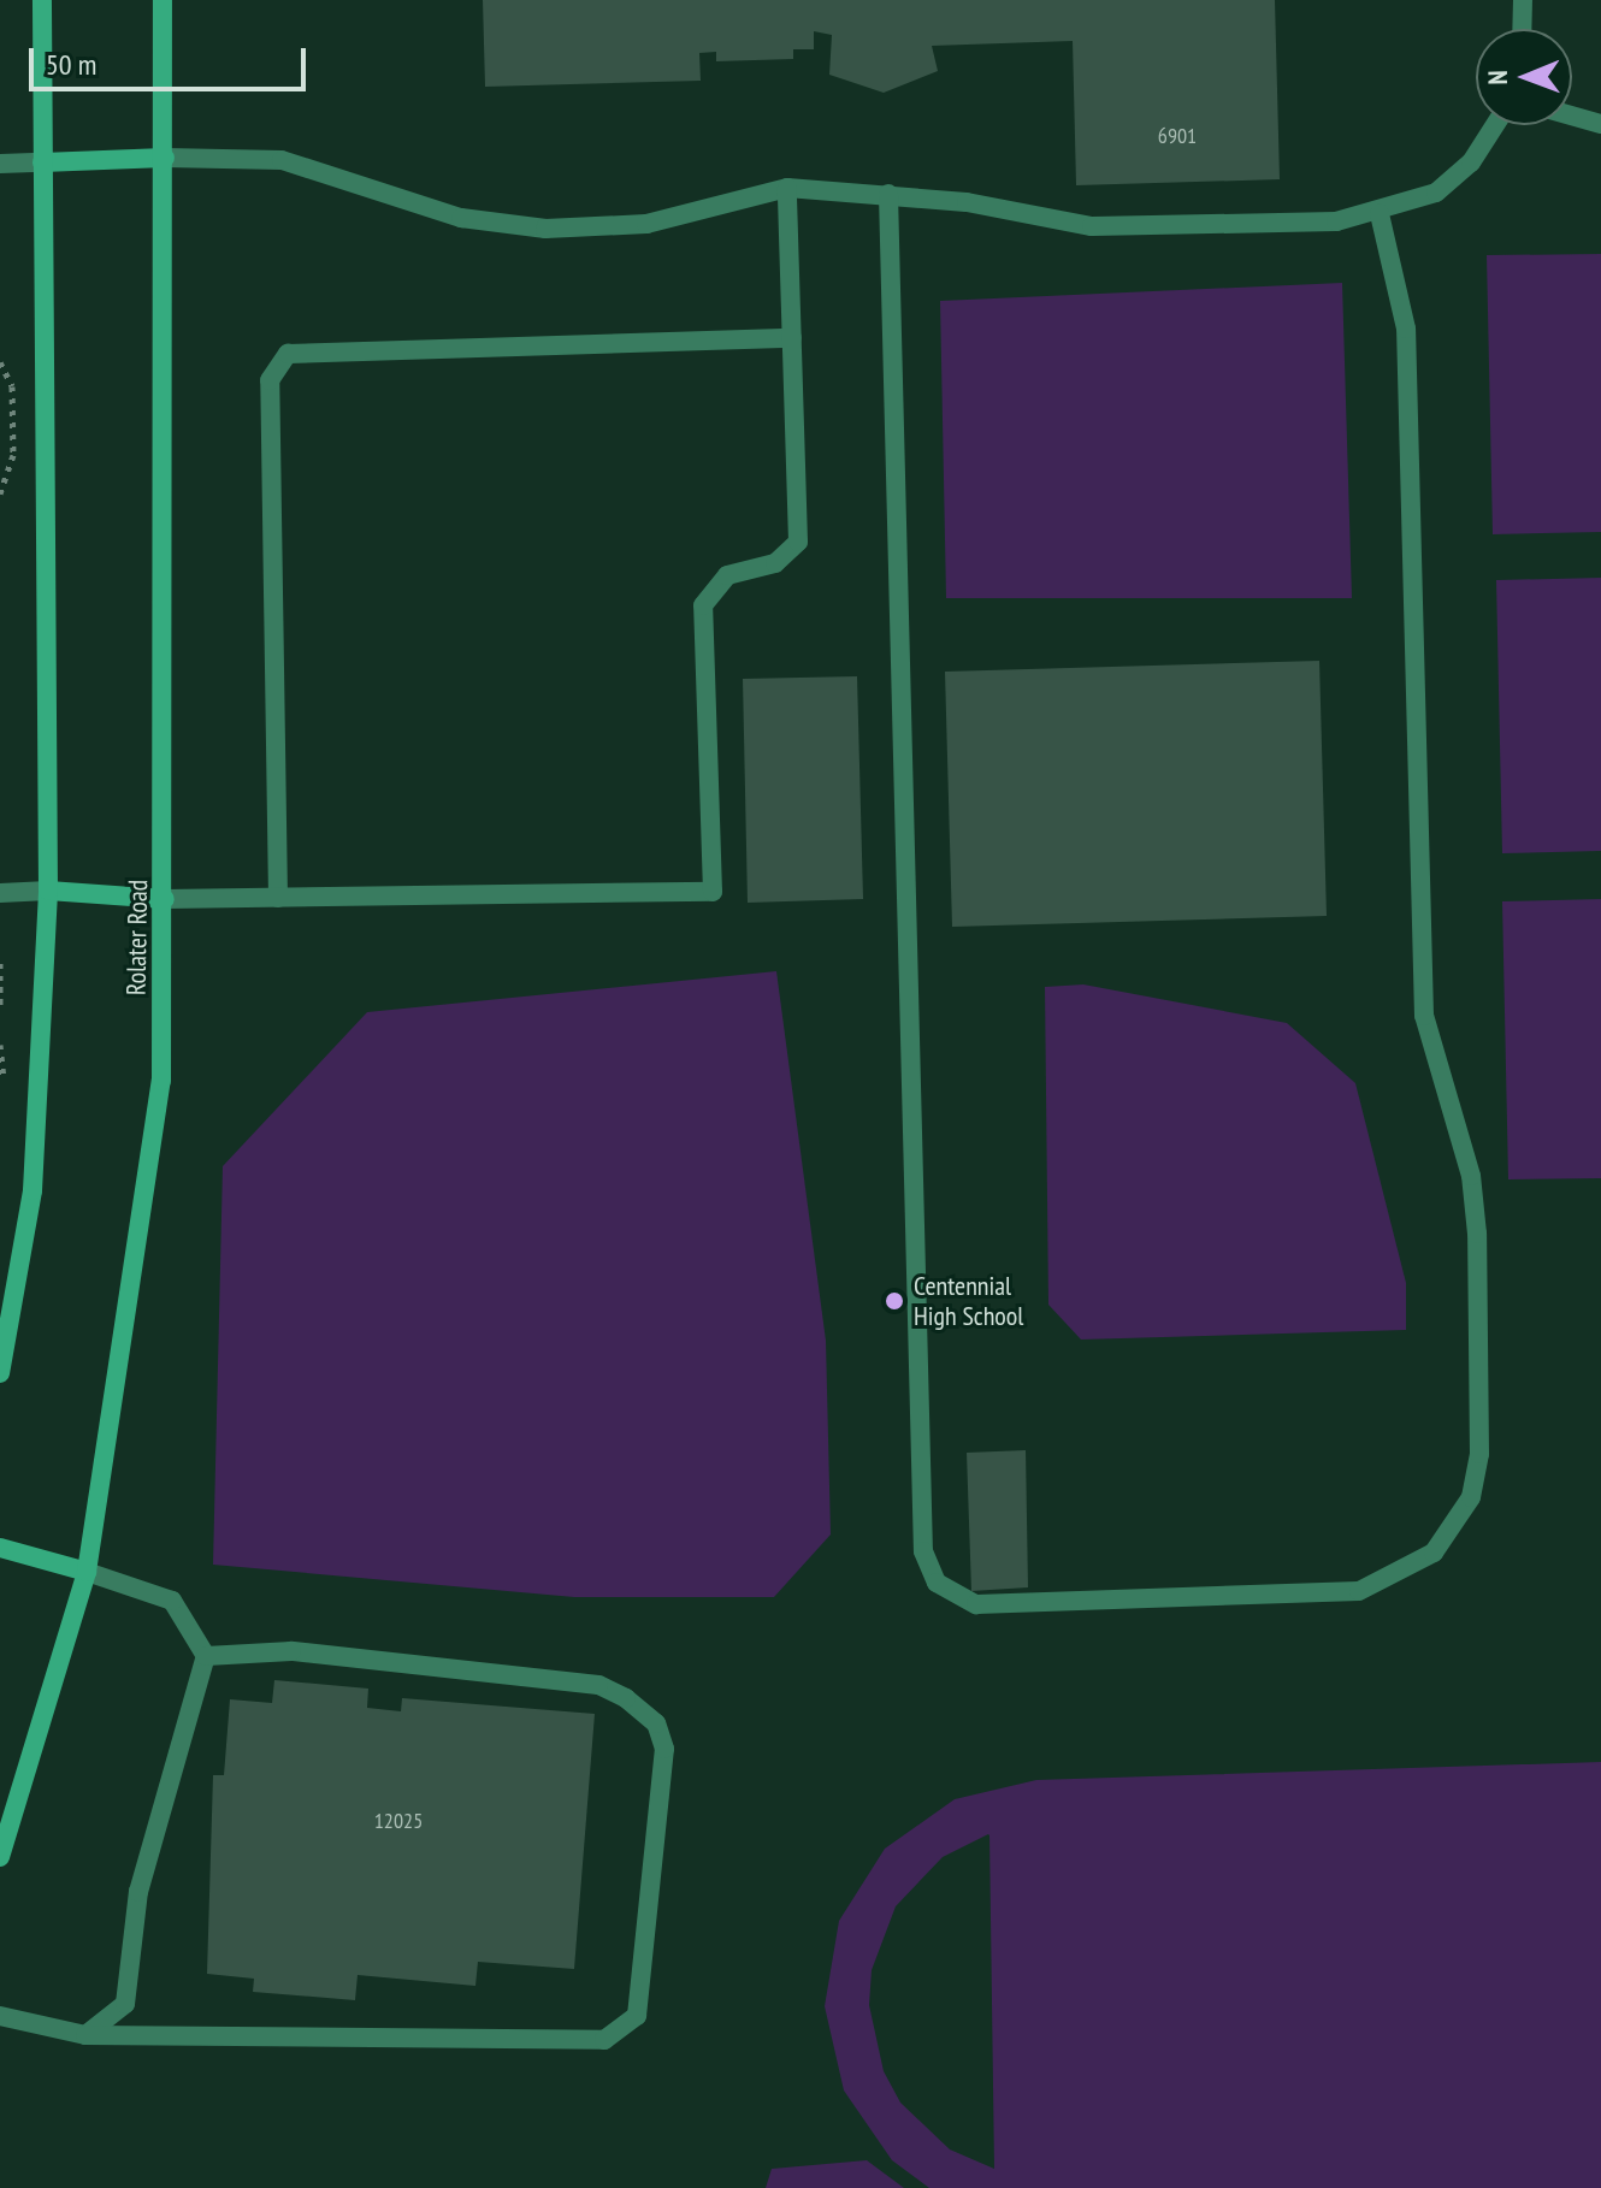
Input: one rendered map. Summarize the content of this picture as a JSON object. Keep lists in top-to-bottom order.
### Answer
{
  "streets": {
    "main road": ["Rolater Road"]
  },
  "places": ["Centennial High School"],
  "house_numbers": ["6901", "12025"],
  "scale_bar": "50 m",
  "north": "left"
}
